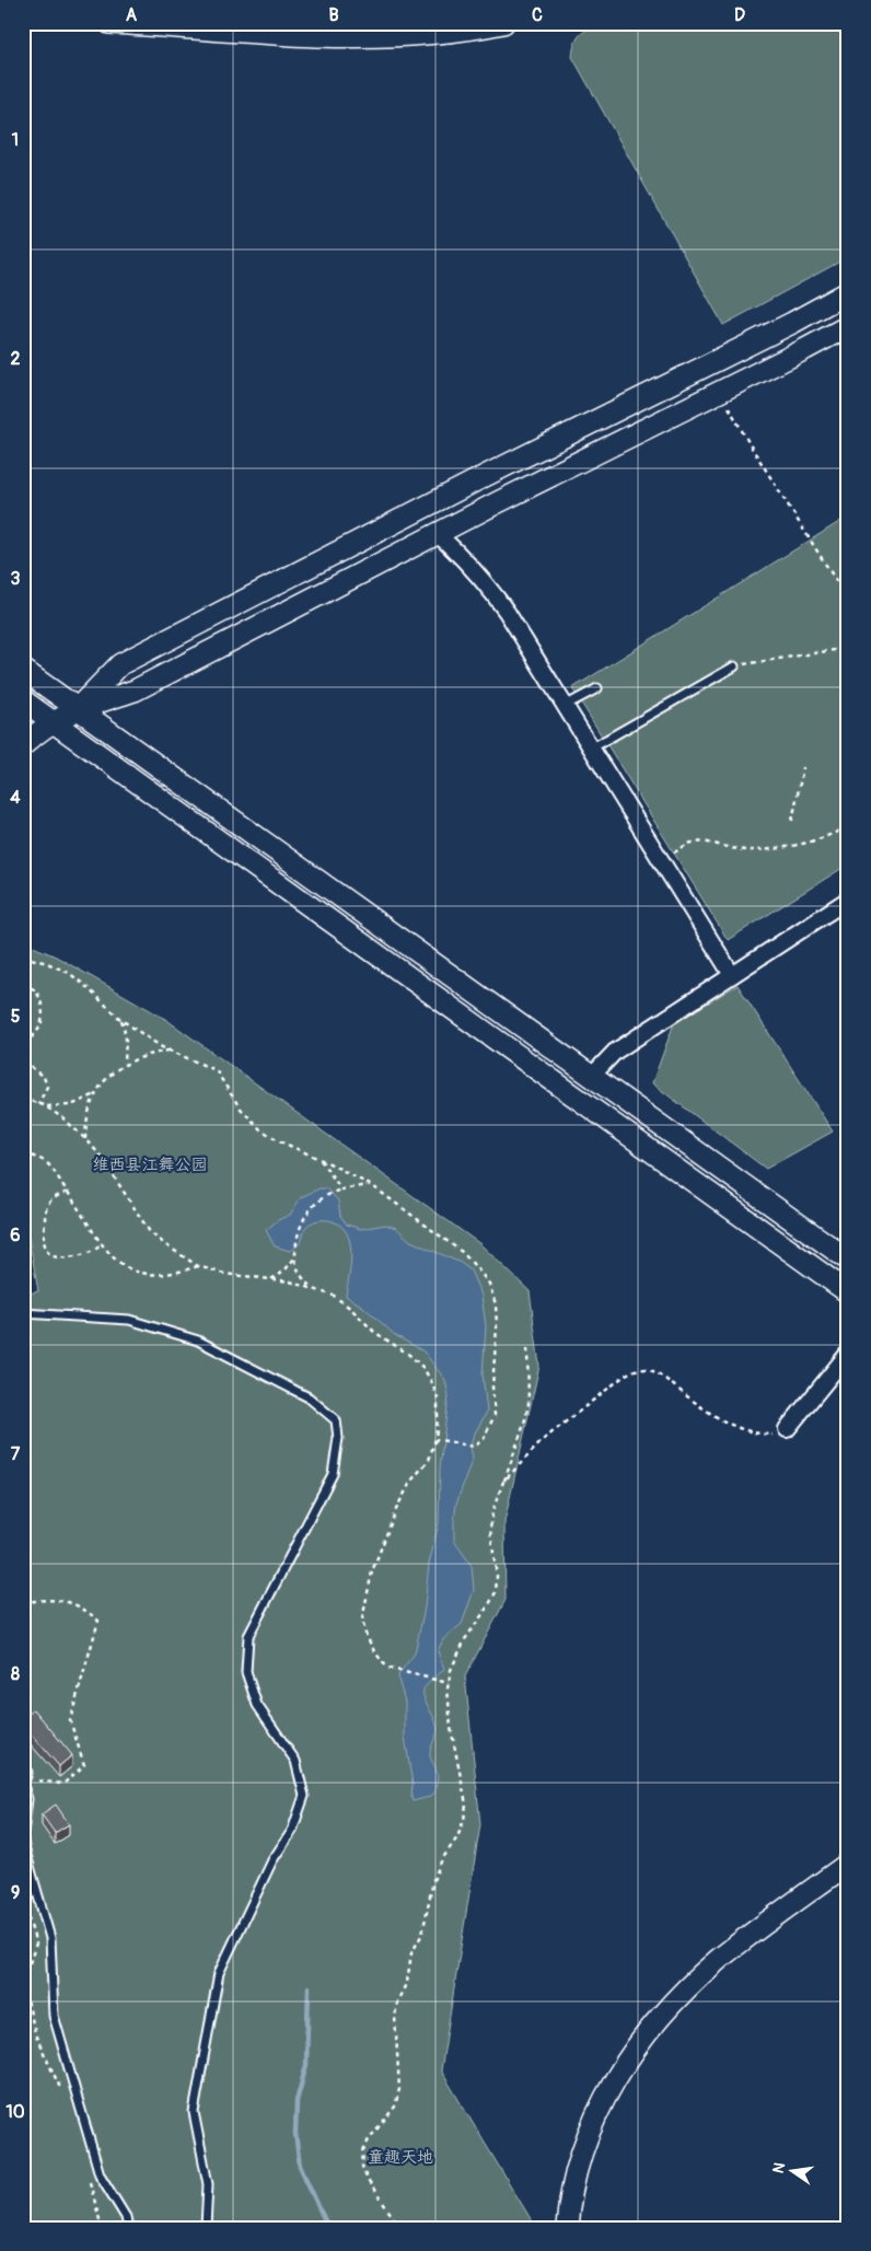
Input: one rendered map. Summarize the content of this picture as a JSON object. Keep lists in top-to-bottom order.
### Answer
{
  "parks": ["维西县江舞公园", "童趣天地"],
  "north": "left",
  "grid": {
    "columns": [
      "A",
      "B",
      "C",
      "D"
    ],
    "rows": [
      "1",
      "2",
      "3",
      "4",
      "5",
      "6",
      "7",
      "8",
      "9",
      "10"
    ]
  }
}
